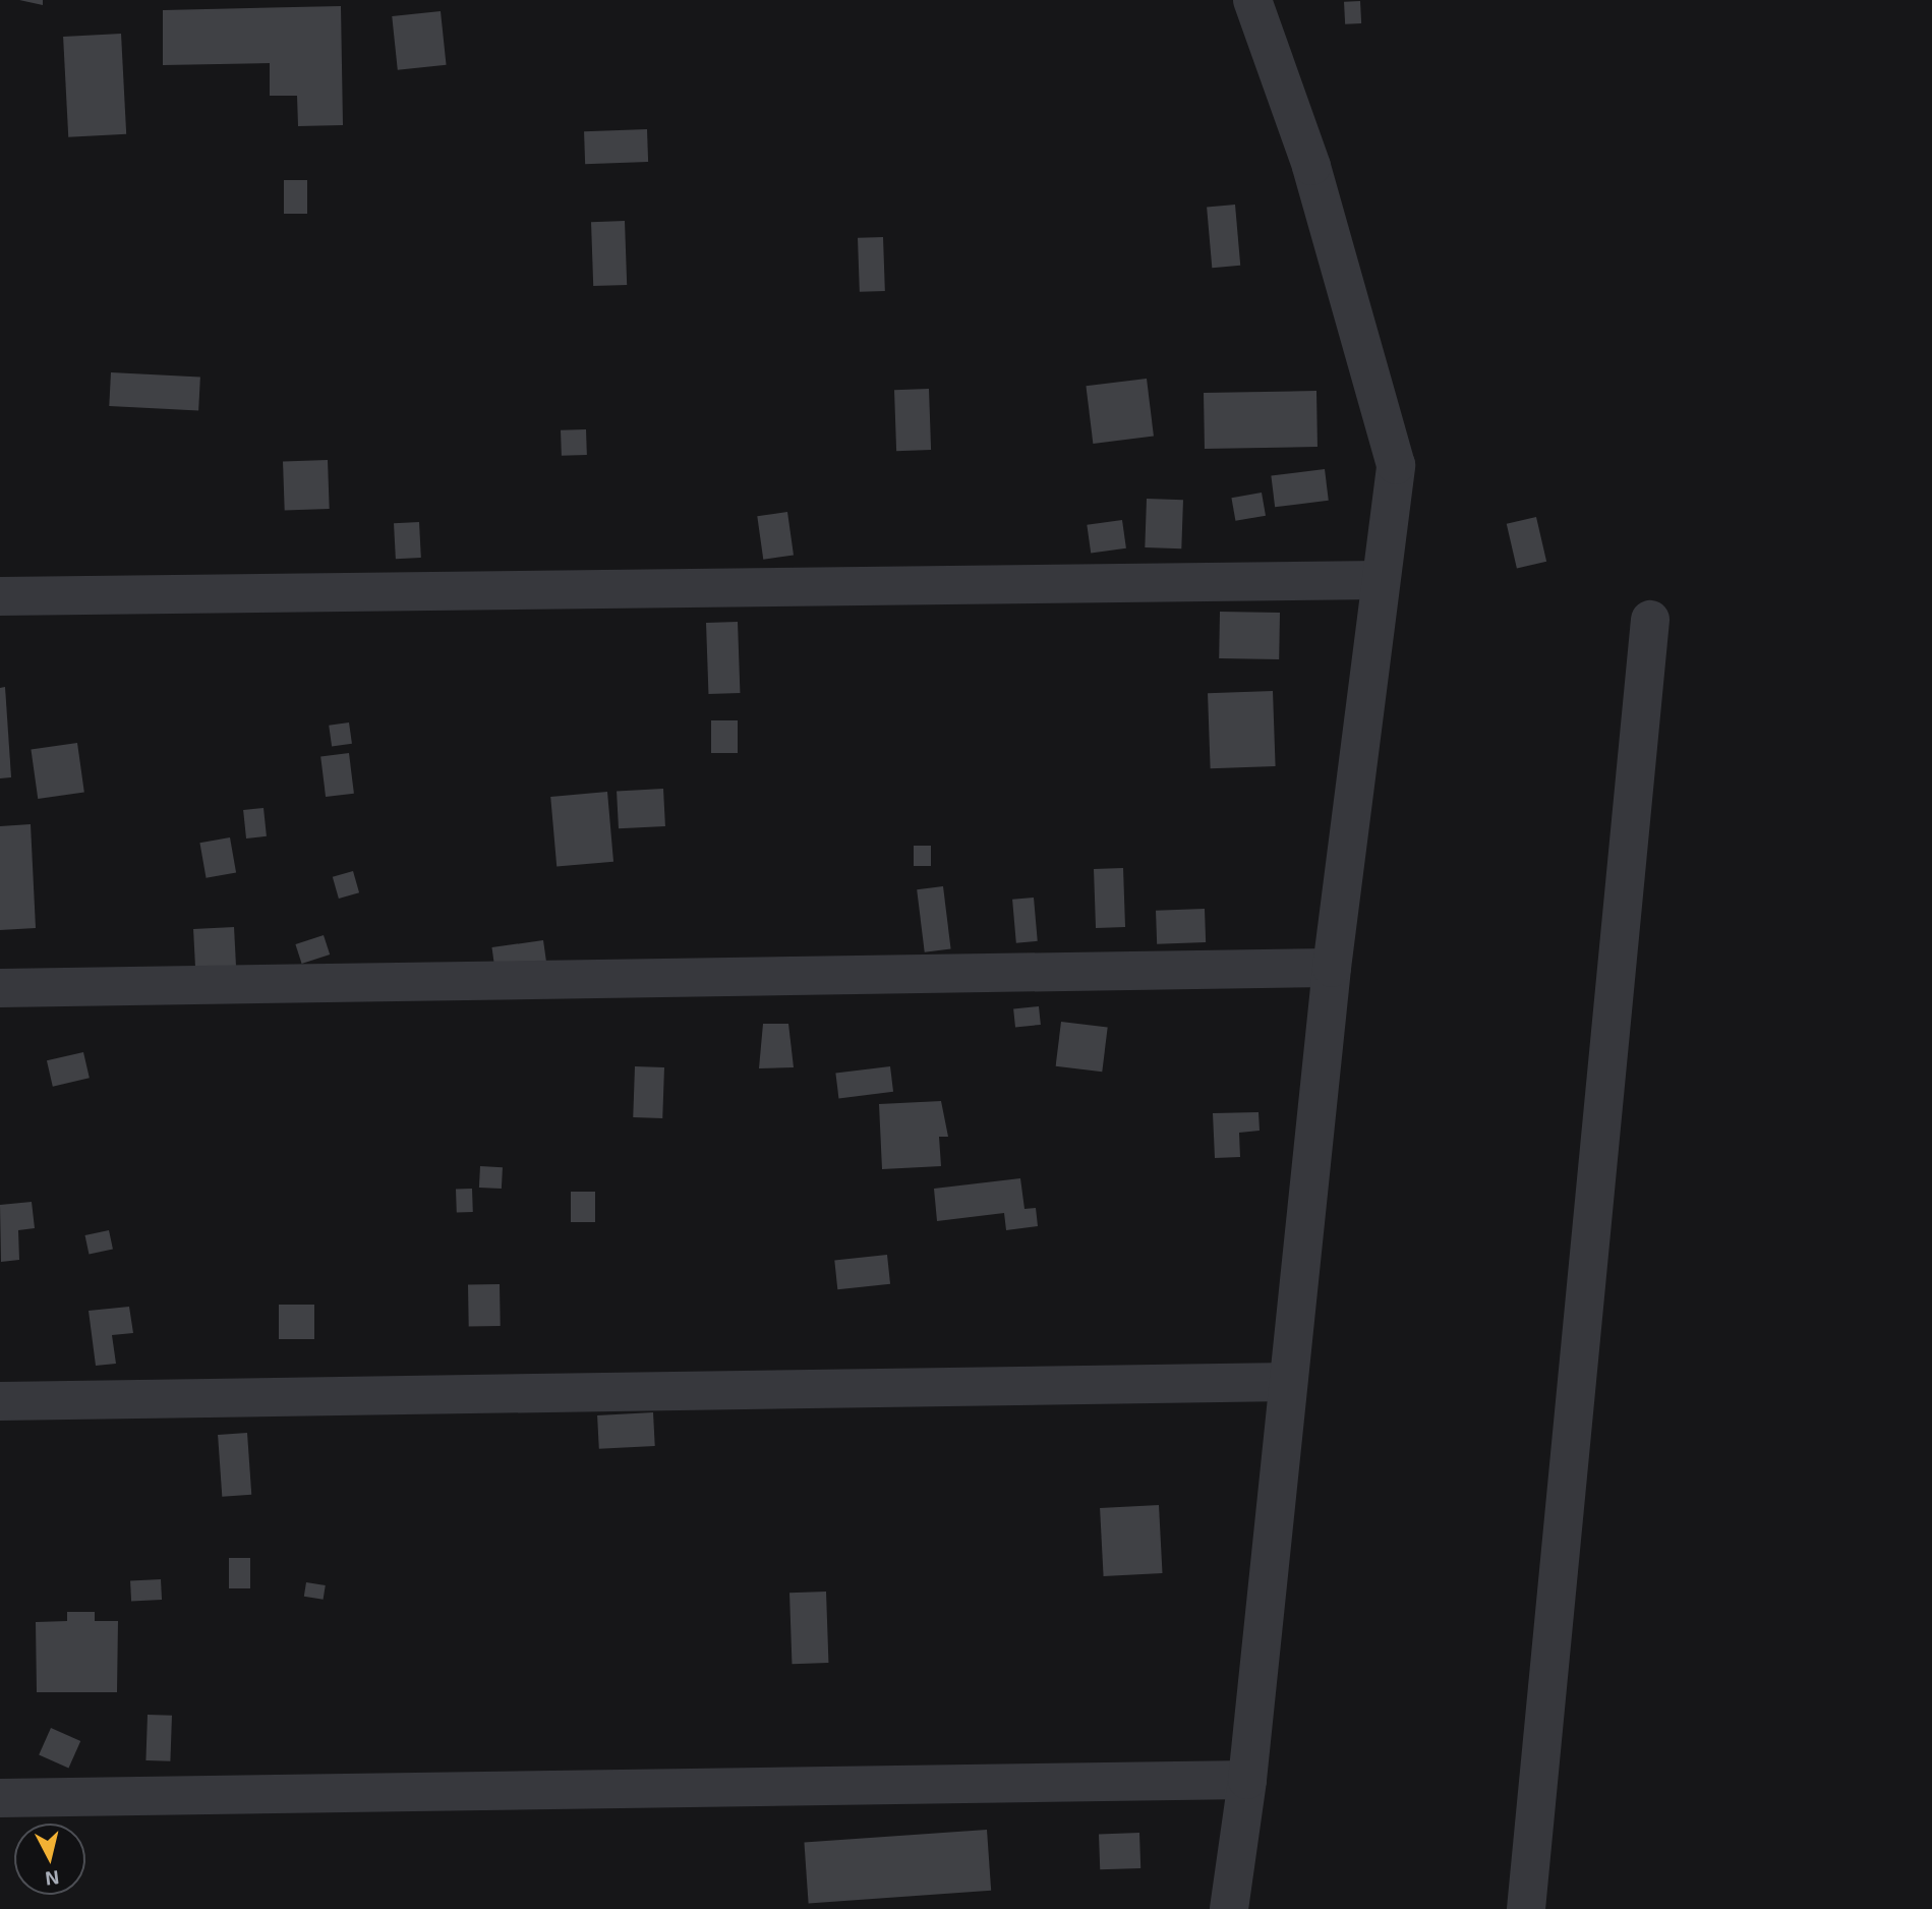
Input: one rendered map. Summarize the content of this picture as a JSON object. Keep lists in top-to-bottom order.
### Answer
{
  "north": "bottom"
}
